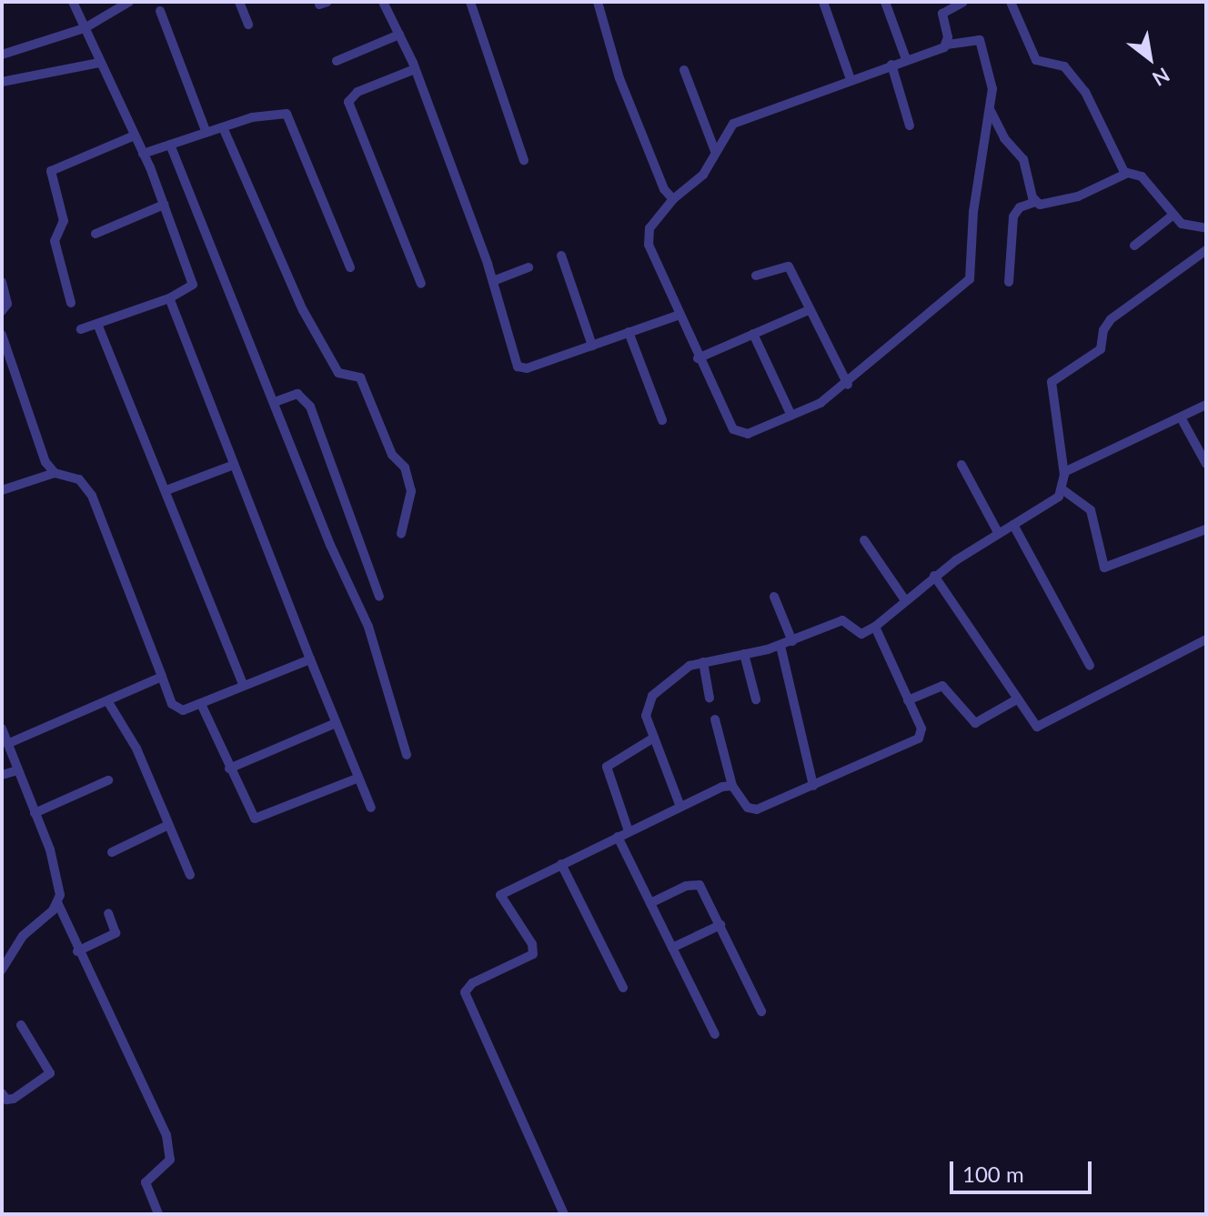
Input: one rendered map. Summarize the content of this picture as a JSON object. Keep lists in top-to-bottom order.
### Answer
{
  "scale_bar": "100 m",
  "north": "bottom right"
}
